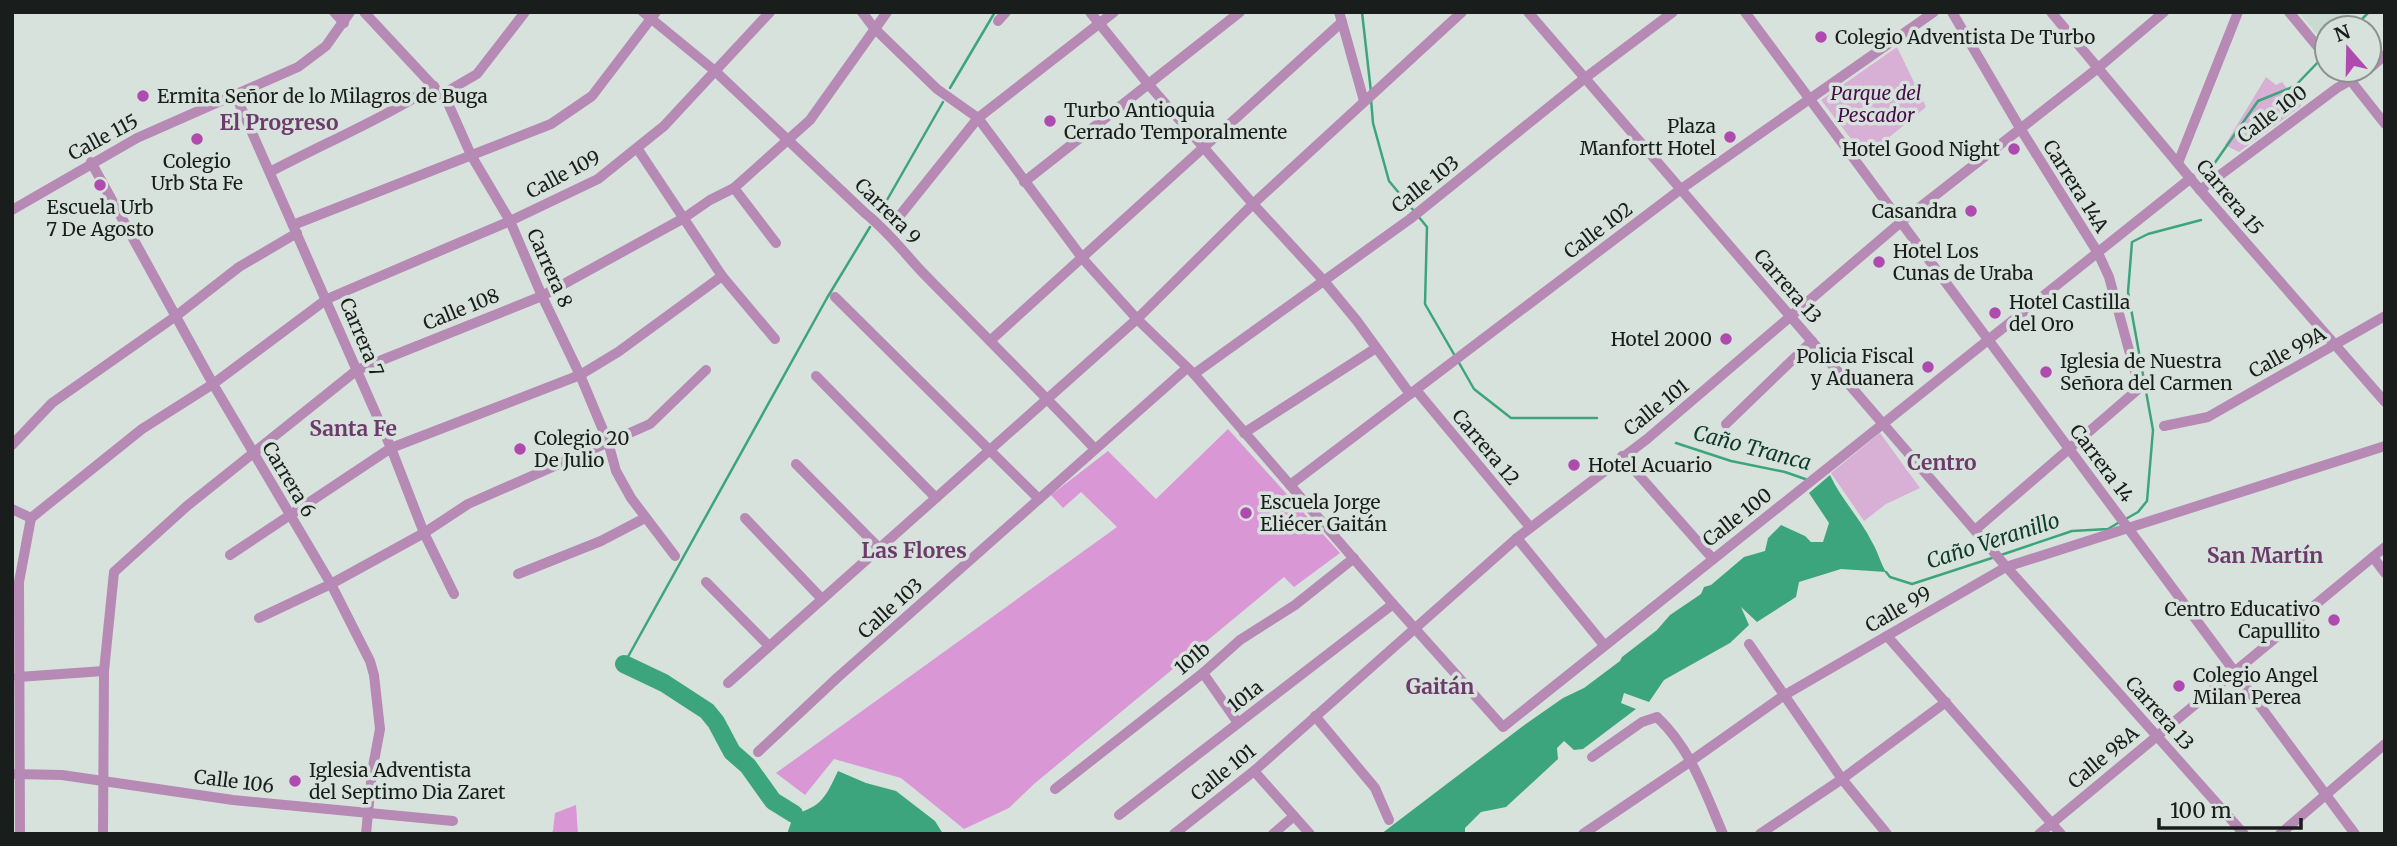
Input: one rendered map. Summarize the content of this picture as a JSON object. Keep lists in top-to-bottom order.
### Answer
{
  "streets": {
    "street": [
      "Calle 100",
      "Calle 115",
      "Calle 109",
      "Calle 103",
      "Carrera 14A",
      "Carrera 15",
      "Carrera 9",
      "Calle 102",
      "Carrera 8",
      "Carrera 13",
      "Calle 108",
      "Carrera 7",
      "Calle 99A",
      "Calle 101",
      "Carrera 12",
      "Carrera 14",
      "Carrera 6",
      "Calle 99",
      "101b",
      "101a",
      "Calle 98A",
      "Calle 106"
    ]
  },
  "crossings": [
    ["Calle 100", "Carrera 14A"],
    ["Calle 100", "Carrera 15"],
    ["Calle 100", "Carrera 13"],
    ["Calle 100", "Calle 101"],
    ["Calle 100", "Carrera 14"],
    ["Calle 115", "Carrera 7"],
    ["Calle 115", "Carrera 6"],
    ["Calle 109", "Carrera 9"],
    ["Calle 109", "Carrera 8"],
    ["Calle 109", "Carrera 7"],
    ["Calle 109", "Carrera 6"],
    ["Calle 103", "Carrera 9"],
    ["Calle 103", "Carrera 13"],
    ["Calle 103", "Carrera 12"],
    ["Carrera 14A", "Calle 101"],
    ["Carrera 14A", "Carrera 14"],
    ["Carrera 15", "Calle 99A"],
    ["Carrera 15", "Calle 101"],
    ["Carrera 9", "Calle 108"],
    ["Calle 102", "Carrera 13"],
    ["Calle 102", "Carrera 12"],
    ["Calle 102", "Carrera 14"],
    ["Carrera 8", "Calle 108"],
    ["Carrera 13", "Calle 101"],
    ["Carrera 13", "Calle 99"],
    ["Carrera 13", "Calle 98A"],
    ["Calle 108", "Carrera 7"],
    ["Calle 108", "Carrera 6"],
    ["Calle 108", "Calle 106"],
    ["Calle 101", "Carrera 12"],
    ["Calle 101", "Carrera 14"],
    ["Carrera 14", "Calle 99"],
    ["Carrera 14", "Calle 98A"],
    ["Carrera 6", "Calle 106"]
  ],
  "districts": [
    "El Progreso",
    "Santa Fe",
    "Centro",
    "Las Flores",
    "San Martín",
    "Gaitán"
  ],
  "water": ["Caño Tranca", "Caño Veranillo"],
  "parks": ["Parque del Pescador"],
  "places": [
    "Colegio Adventista De Turbo",
    "Ermita Señor de lo Milagros de Buga",
    "Turbo Antioquia Cerrado Temporalmente",
    "Plaza Manfortt Hotel",
    "Colegio Urb Sta Fe",
    "Hotel Good Night",
    "Escuela Urb 7 De Agosto",
    "Casandra",
    "Hotel Los Cunas de Uraba",
    "Hotel Castilla del Oro",
    "Hotel 2000",
    "Policia Fiscal y Aduanera",
    "Iglesia de Nuestra Señora del Carmen",
    "Colegio 20 De Julio",
    "Hotel Acuario",
    "Escuela Jorge Eliécer Gaitán",
    "Centro Educativo Capullito",
    "Colegio Angel Milan Perea",
    "Iglesia Adventista del Septimo Dia Zaret"
  ],
  "scale_bar": "100 m",
  "north": "top"
}
